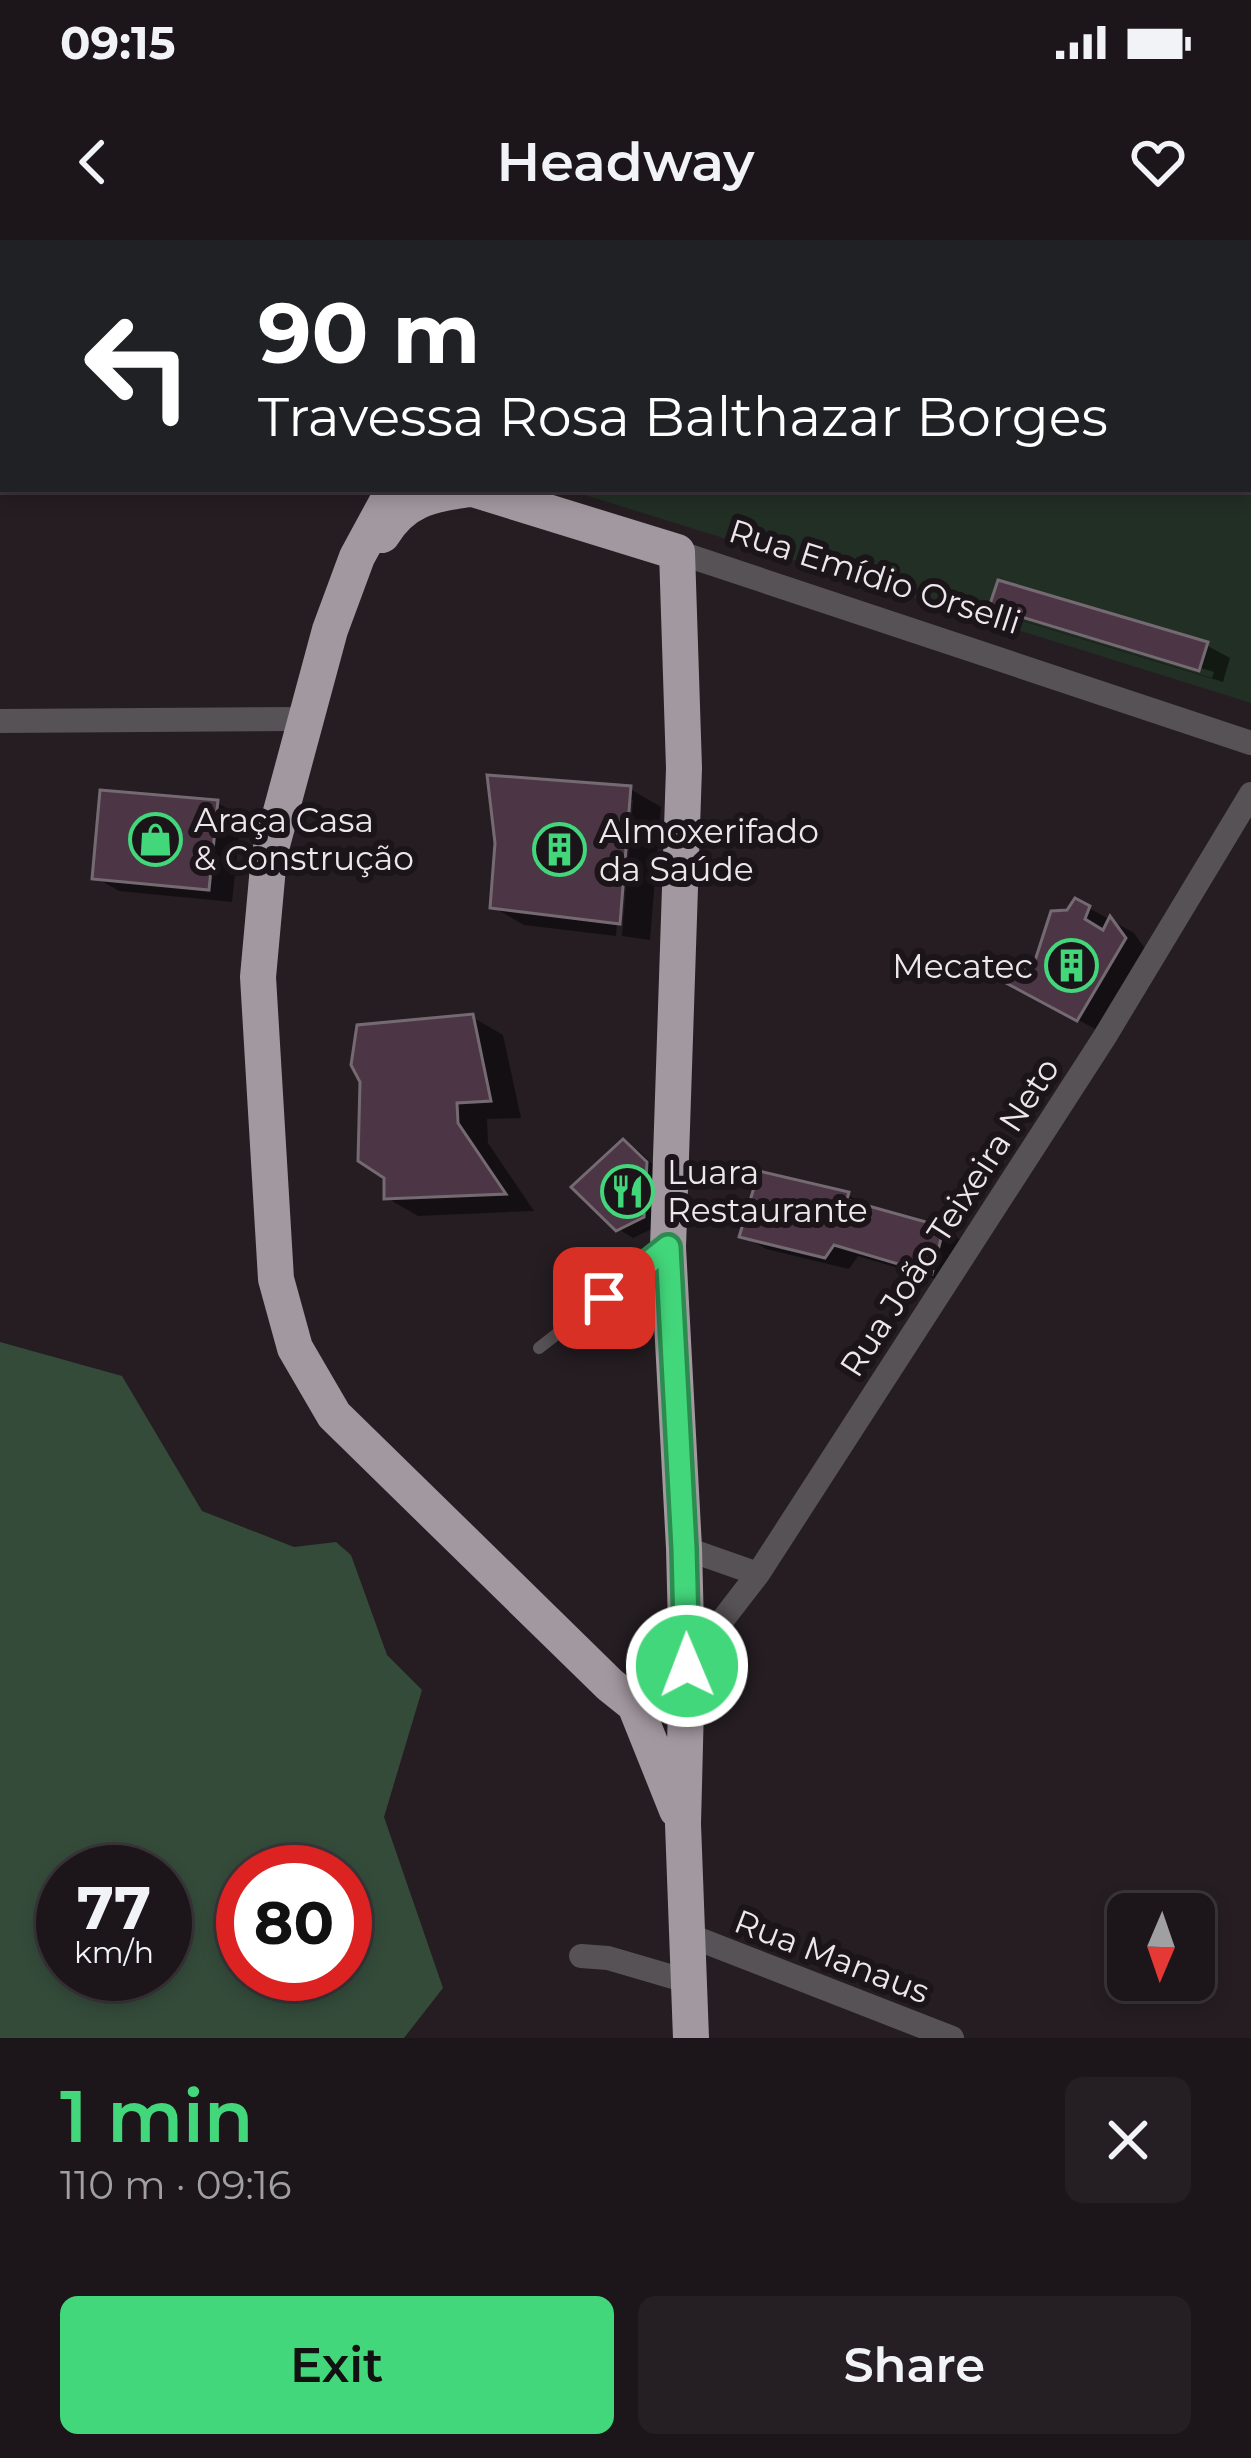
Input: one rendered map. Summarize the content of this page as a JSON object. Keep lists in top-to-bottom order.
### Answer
{
  "streets": {
    "highway": ["Rua Emídio Orselli"],
    "street": ["Rua João Teixeira Neto", "Rua Manaus"]
  },
  "places": {
    "shop": ["Araça Casa & Construção"],
    "building": ["Almoxerifado da Saúde", "Mecatec"],
    "restaurant": ["Luara Restaurante"]
  },
  "north": "bottom",
  "page": {
    "status": "09:15",
    "header": "Headway",
    "turn": ["90 m", "Travessa Rosa Balthazar Borges"],
    "speed": "77 km/h",
    "limit": "80",
    "heading": ["1 min", "110 m · 09:16"],
    "buttons": ["Exit", "Share"]
  }
}
